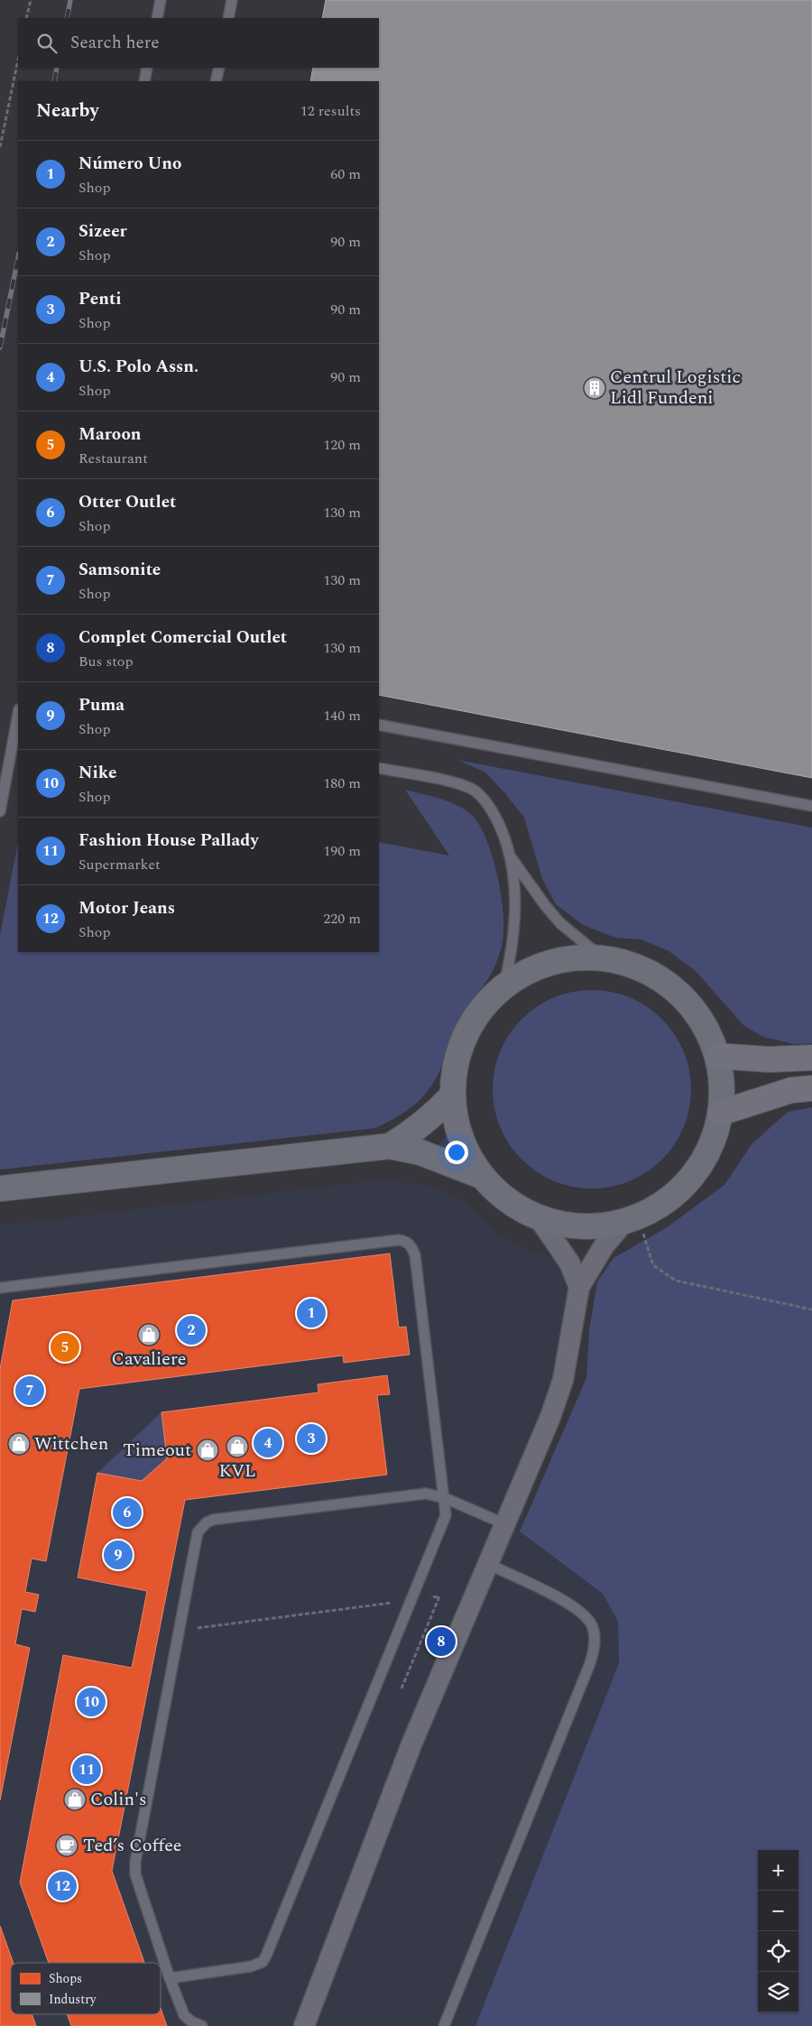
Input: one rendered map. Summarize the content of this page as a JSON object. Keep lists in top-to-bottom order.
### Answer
{
  "places": {
    "building": ["Centrul Logistic Lidl Fundeni"],
    "shop": [
      "Cavaliere",
      "Wittchen",
      "KVL",
      "Timeout",
      "Colin's"
    ],
    "cafe": ["Ted’s Coffee"]
  },
  "legend": ["Shops", "Industry"],
  "page": {
    "search": "Search here",
    "heading": ["Nearby", "12 results"],
    "list": [
      {
        "mark": "1",
        "name": "Número Uno",
        "note": "Shop",
        "value": "60 m"
      },
      {
        "mark": "2",
        "name": "Sizeer",
        "note": "Shop",
        "value": "90 m"
      },
      {
        "mark": "3",
        "name": "Penti",
        "note": "Shop",
        "value": "90 m"
      },
      {
        "mark": "4",
        "name": "U.S. Polo Assn.",
        "note": "Shop",
        "value": "90 m"
      },
      {
        "mark": "5",
        "name": "Maroon",
        "note": "Restaurant",
        "value": "120 m"
      },
      {
        "mark": "6",
        "name": "Otter Outlet",
        "note": "Shop",
        "value": "130 m"
      },
      {
        "mark": "7",
        "name": "Samsonite",
        "note": "Shop",
        "value": "130 m"
      },
      {
        "mark": "8",
        "name": "Complet Comercial Outlet",
        "note": "Bus stop",
        "value": "130 m"
      },
      {
        "mark": "9",
        "name": "Puma",
        "note": "Shop",
        "value": "140 m"
      },
      {
        "mark": "10",
        "name": "Nike",
        "note": "Shop",
        "value": "180 m"
      },
      {
        "mark": "11",
        "name": "Fashion House Pallady",
        "note": "Supermarket",
        "value": "190 m"
      },
      {
        "mark": "12",
        "name": "Motor Jeans",
        "note": "Shop",
        "value": "220 m"
      }
    ],
    "pins": [
      "1",
      "2",
      "5",
      "7",
      "3",
      "4",
      "6",
      "9",
      "8",
      "10",
      "11",
      "12"
    ],
    "map_buttons": ["+", "−"]
  }
}
